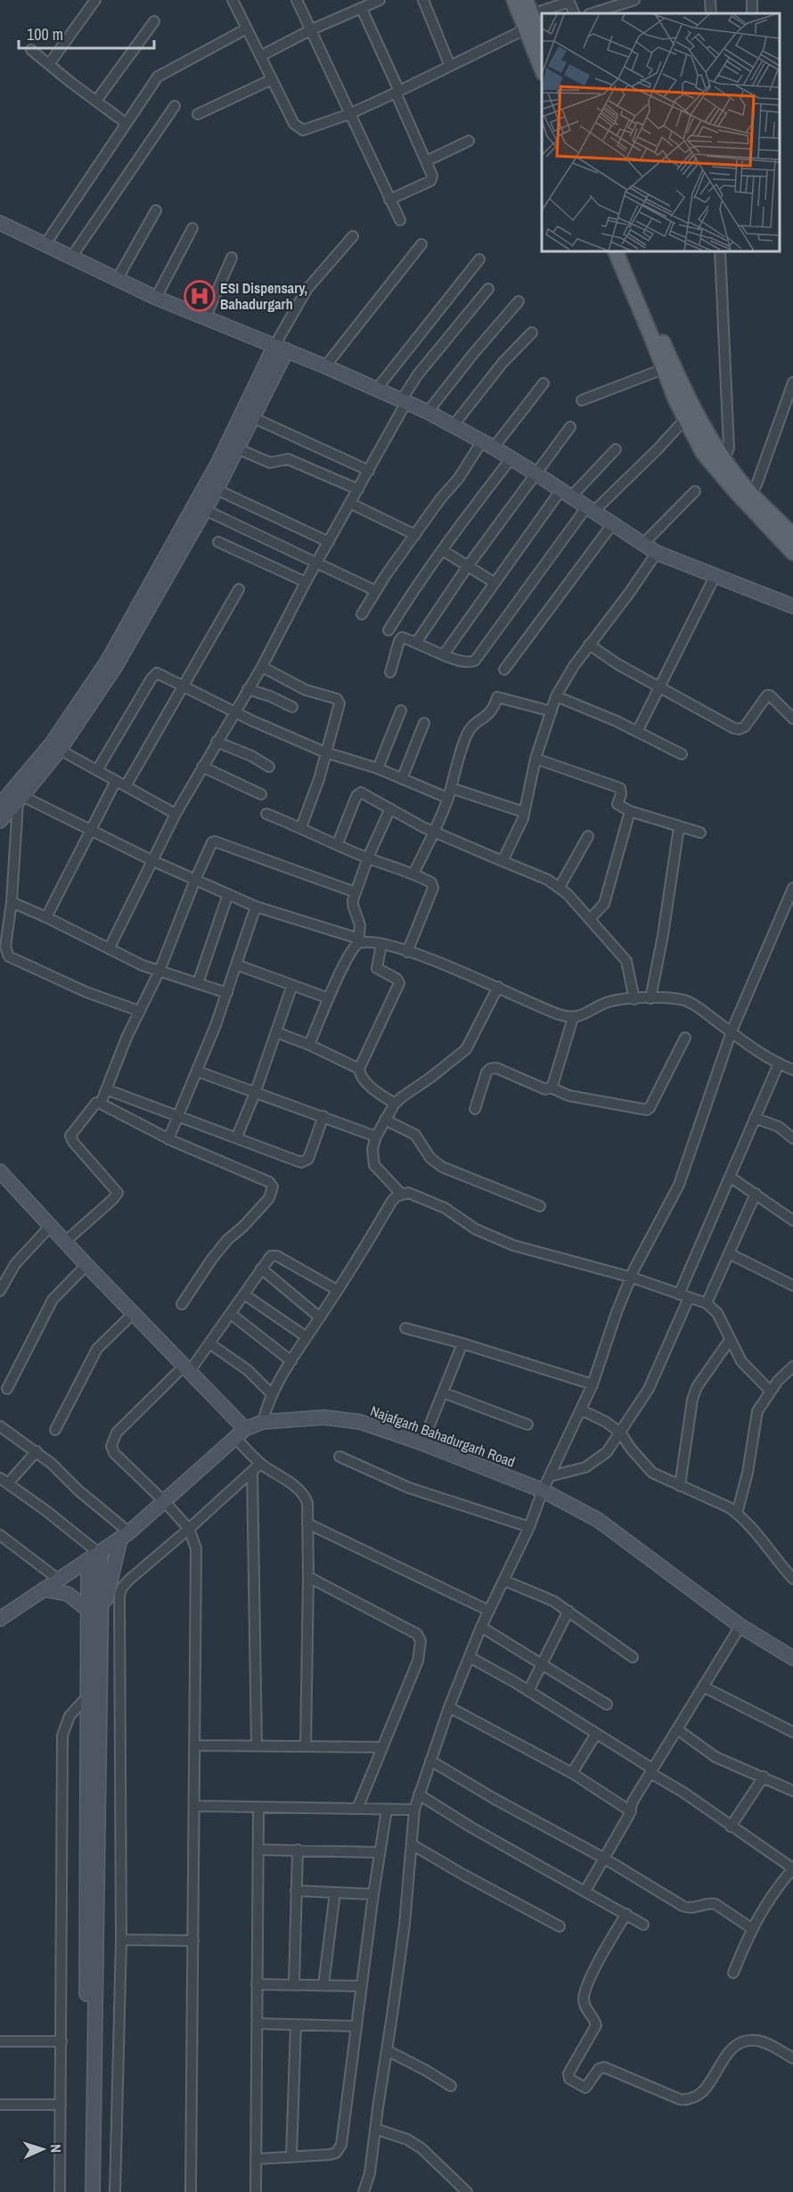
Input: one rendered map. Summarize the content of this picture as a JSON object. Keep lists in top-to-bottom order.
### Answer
{
  "streets": {
    "street": ["Najafgarh Bahadurgarh Road"]
  },
  "places": {
    "hospital": ["ESI Dispensary, Bahadurgarh"]
  },
  "scale_bar": "100 m",
  "north": "right"
}
